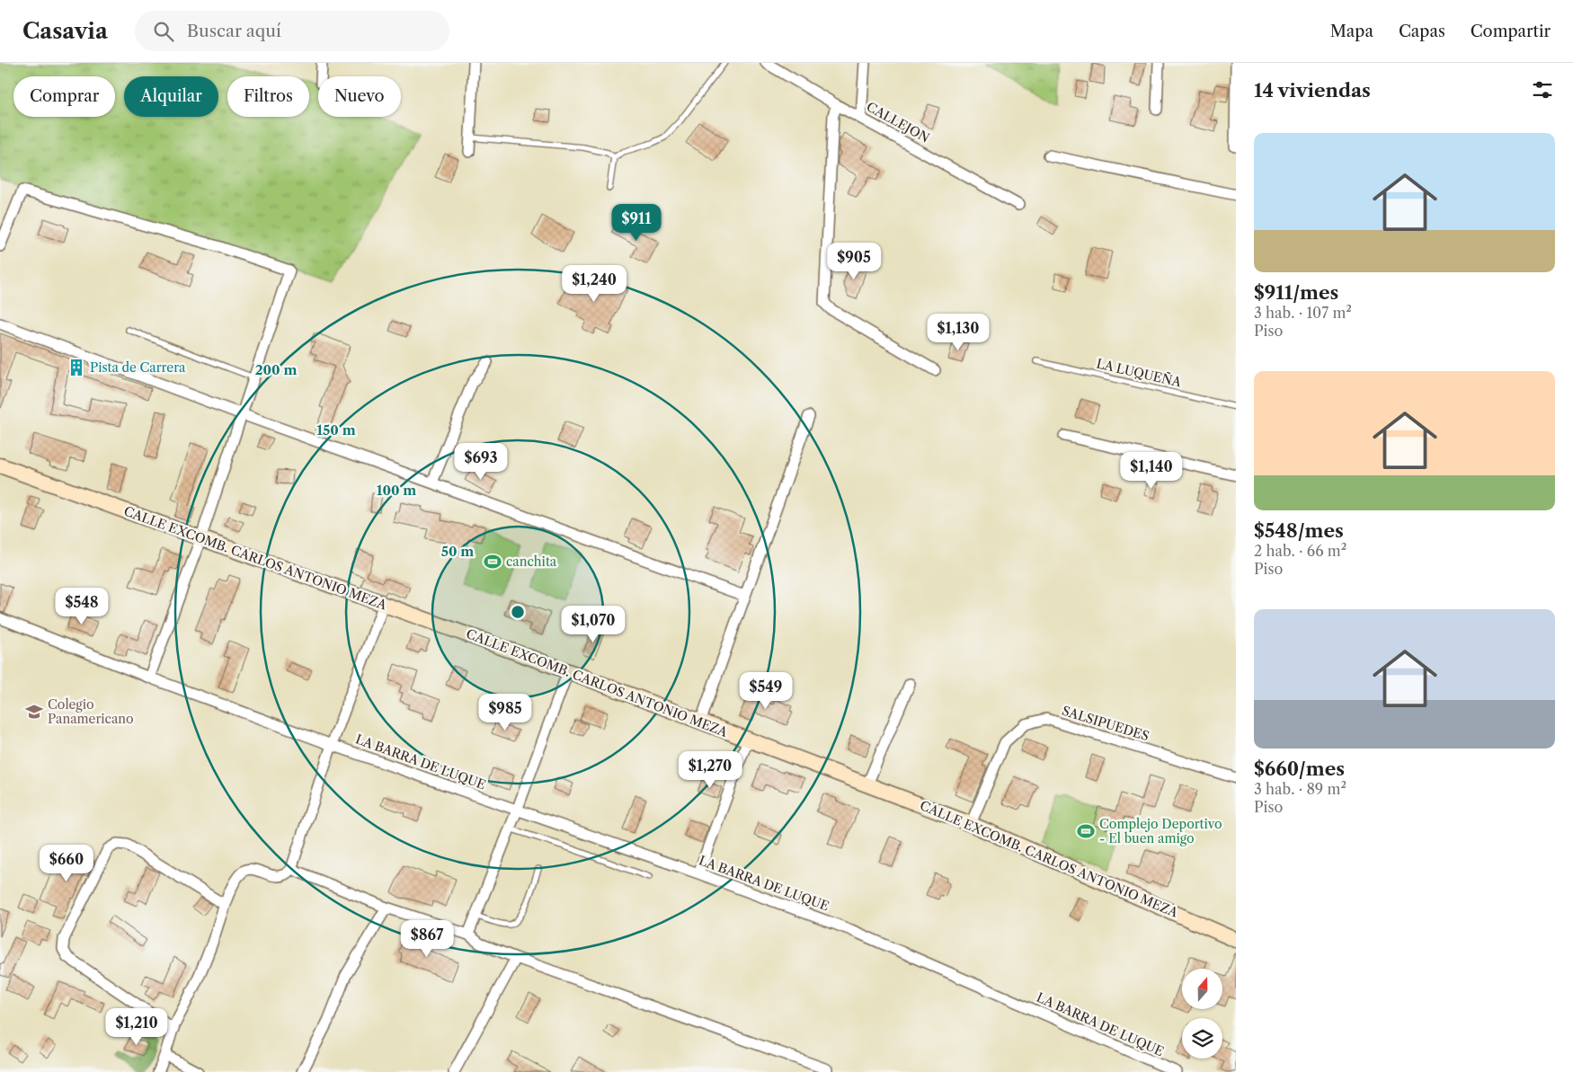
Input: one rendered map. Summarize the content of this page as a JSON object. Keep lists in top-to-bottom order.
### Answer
{
  "streets": {
    "street": [
      "CALLEJON",
      "CALLE EXCOMB. CARLOS ANTONIO MEZA",
      "SALSIPUEDES",
      "LA BARRA DE LUQUE"
    ],
    "lane": ["LA LUQUEÑA"]
  },
  "crossings": [
    ["CALLE EXCOMB. CARLOS ANTONIO MEZA", "SALSIPUEDES"]
  ],
  "places": {
    "building": ["Pista de Carrera"],
    "sports": ["canchita", "Complejo Deportivo - El buen amigo"],
    "school or university": ["Colegio Panamericano"]
  },
  "north": "top",
  "page": {
    "header": "Casavia",
    "search": "Buscar aquí",
    "nav": ["Mapa", "Capas", "Compartir"],
    "heading": "14 viviendas",
    "chip": [
      "Comprar",
      "Alquilar",
      "Filtros",
      "Nuevo"
    ],
    "list": [
      {
        "name": "$911/mes",
        "note": "3 hab. · 107 m² · Piso"
      },
      {
        "name": "$548/mes",
        "note": "2 hab. · 66 m² · Piso"
      },
      {
        "name": "$660/mes",
        "note": "3 hab. · 89 m² · Piso"
      }
    ],
    "price": [
      "$911",
      "$905",
      "$1,240",
      "$1,130",
      "$693",
      "$1,140",
      "$548",
      "$1,070",
      "$549",
      "$985",
      "$1,270",
      "$660",
      "$867",
      "$1,210"
    ]
  },
  "rings": [
    "200 m",
    "150 m",
    "100 m",
    "50 m"
  ]
}
